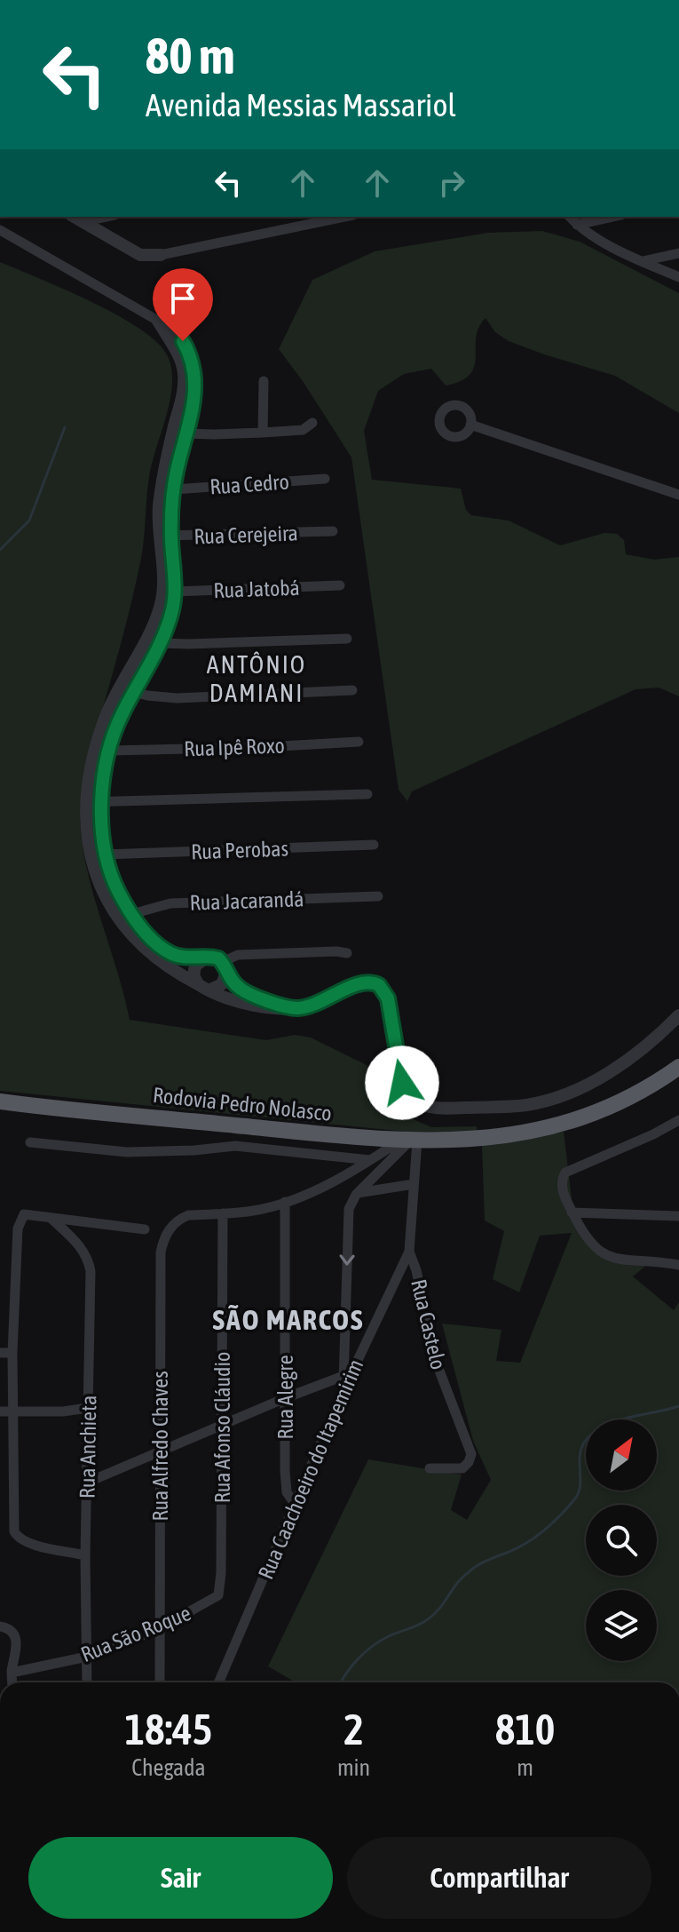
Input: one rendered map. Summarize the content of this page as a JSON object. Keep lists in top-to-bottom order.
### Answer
{
  "streets": {
    "highway": ["Rodovia Pedro Nolasco"],
    "street": [
      "Rua Cedro",
      "Rua Cerejeira",
      "Rua Jatobá",
      "Rua Ipê Roxo",
      "Rua Perobas",
      "Rua Jacarandá",
      "Rua Castelo",
      "Rua Alegre",
      "Rua Afonso Cláudio",
      "Rua Alfredo Chaves",
      "Rua Anchieta",
      "Rua Caachoeiro do Itapemirim",
      "Rua São Roque"
    ]
  },
  "crossings": [
    ["Rodovia Pedro Nolasco", "Rua Castelo"],
    ["Rua Castelo", "Rua Caachoeiro do Itapemirim"],
    ["Rua Alegre", "Rua Caachoeiro do Itapemirim"],
    ["Rua Afonso Cláudio", "Rua Alfredo Chaves"],
    ["Rua Afonso Cláudio", "Rua São Roque"],
    ["Rua Alfredo Chaves", "Rua São Roque"],
    ["Rua Anchieta", "Rua São Roque"]
  ],
  "districts": ["ANTÔNIO DAMIANI", "SÃO MARCOS"],
  "north": "top right",
  "page": {
    "turn": ["80 m", "Avenida Messias Massariol"],
    "eta": [
      "18:45",
      "Chegada",
      "2",
      "min",
      "810",
      "m"
    ],
    "buttons": ["Sair", "Compartilhar"]
  }
}
